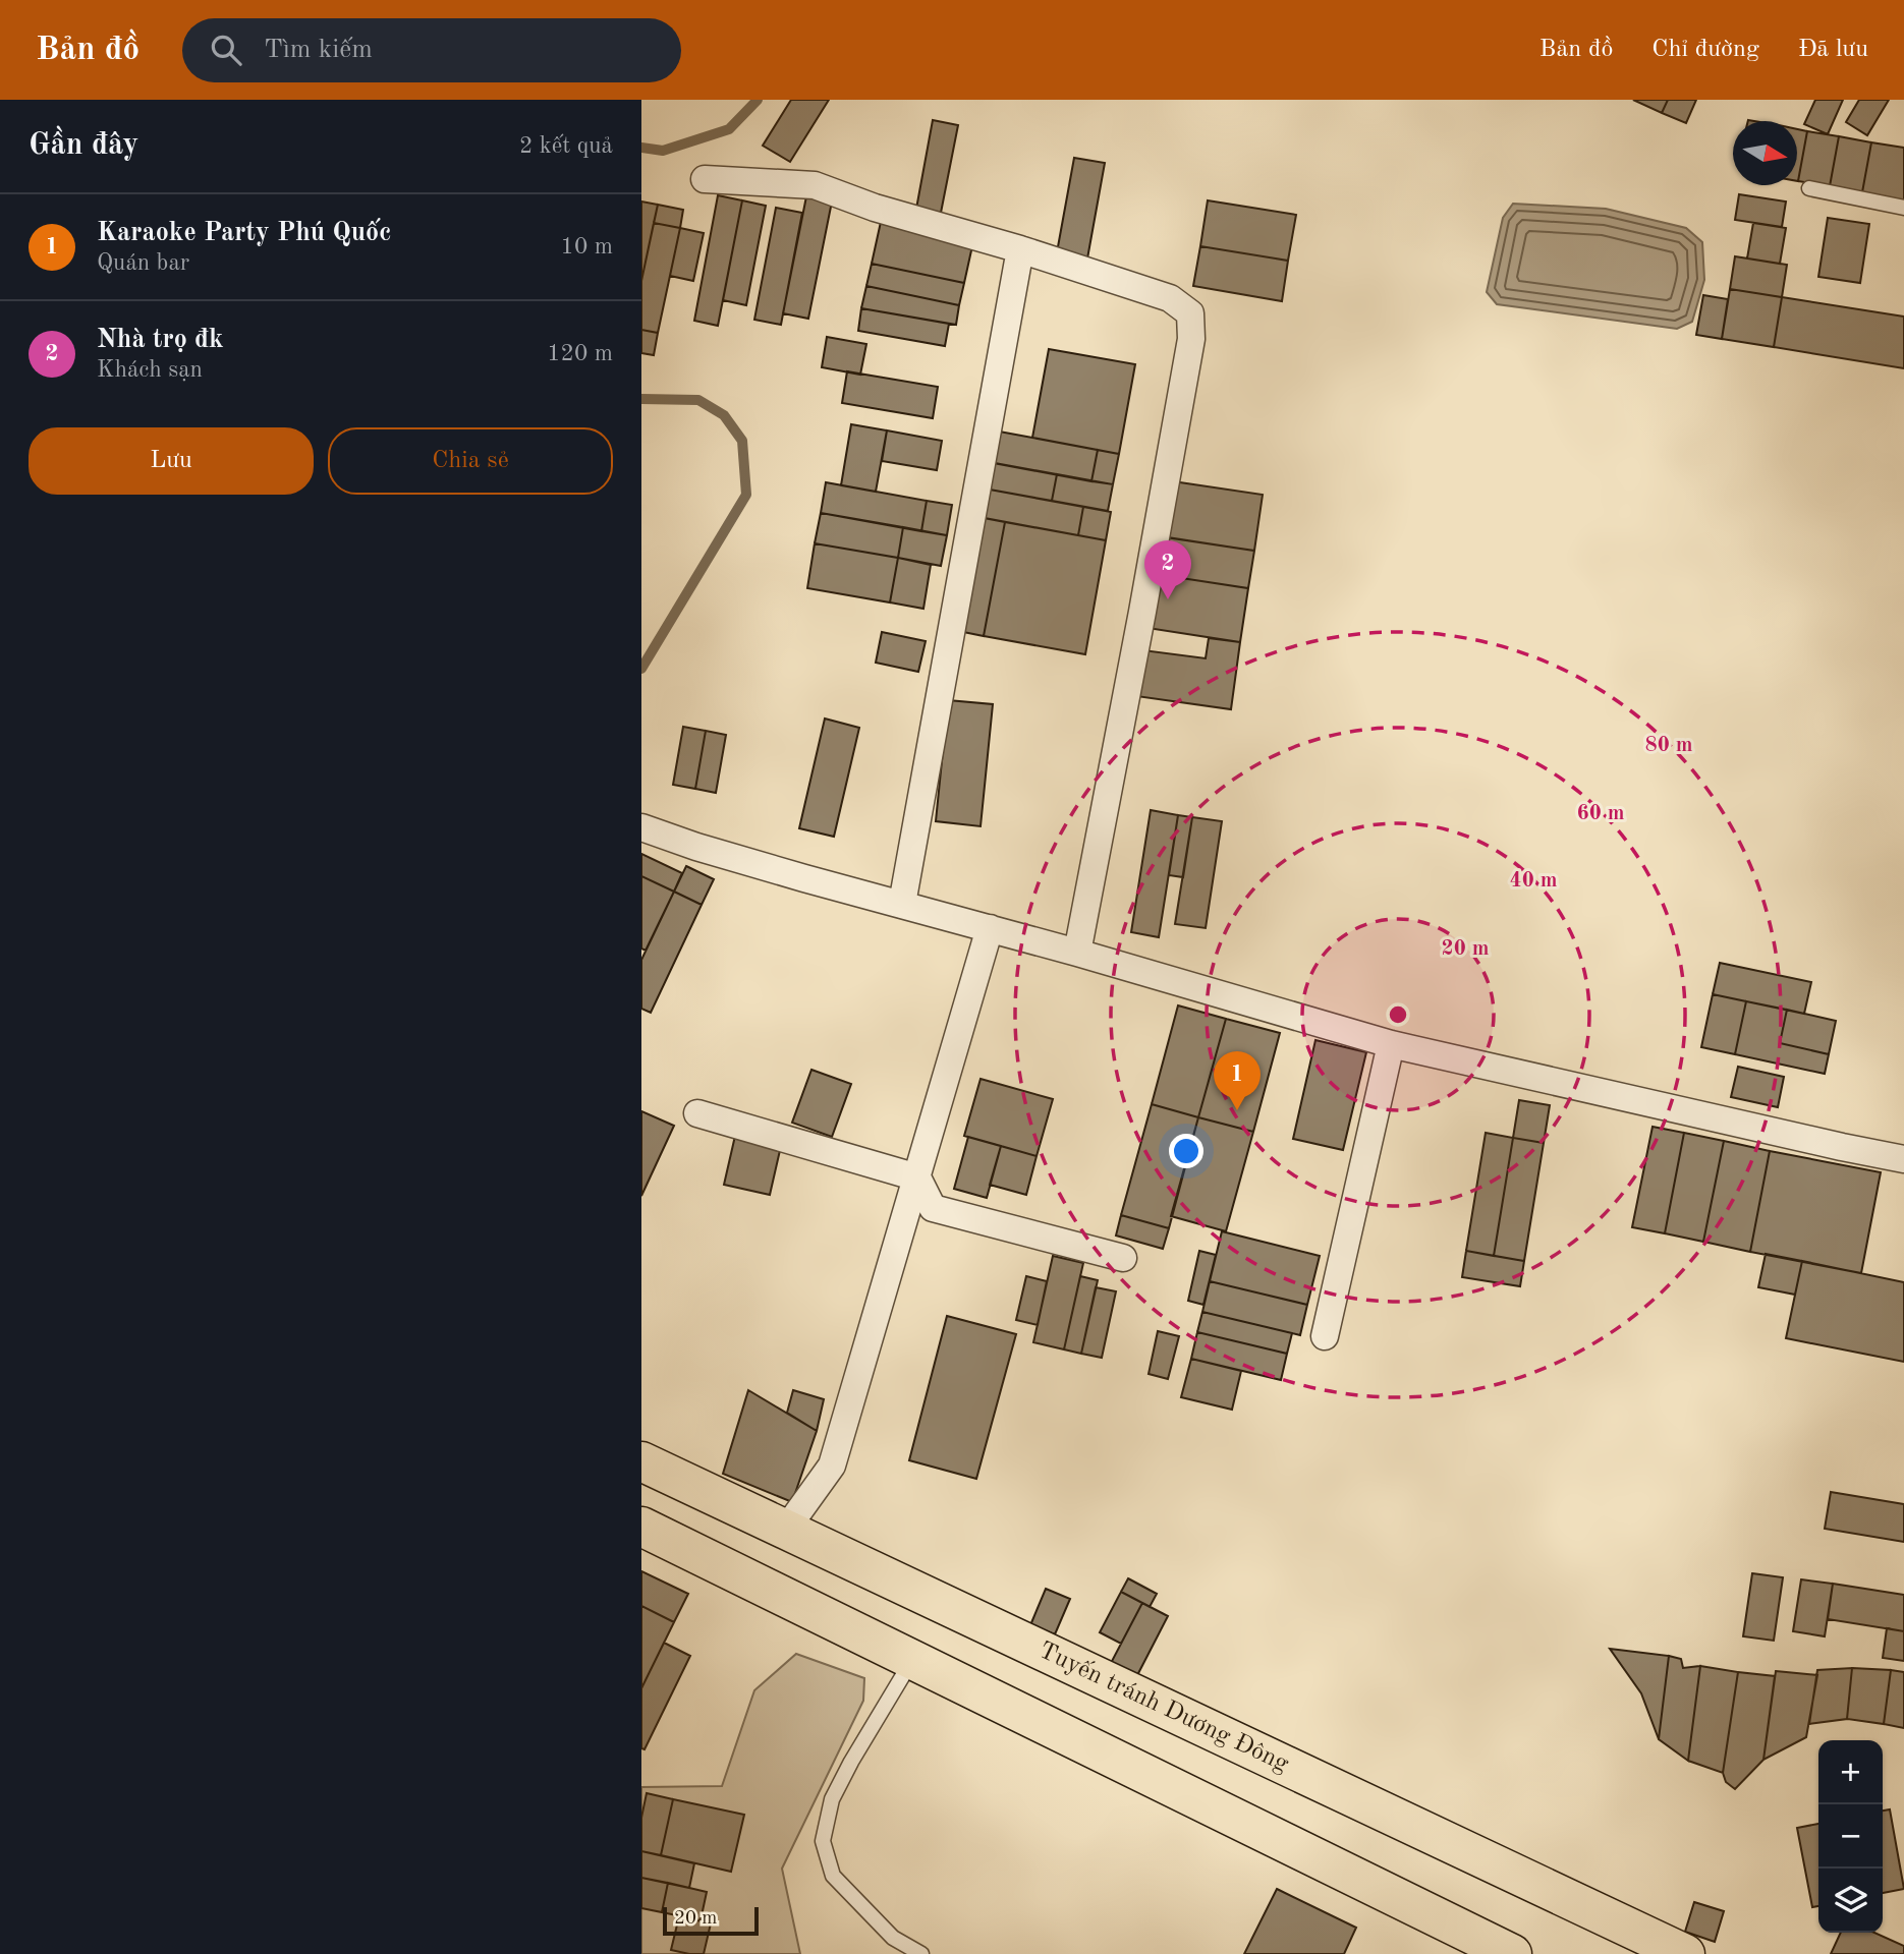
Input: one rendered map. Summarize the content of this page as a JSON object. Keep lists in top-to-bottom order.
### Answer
{
  "streets": {
    "main road": ["Tuyến tránh Dương Đông"]
  },
  "scale_bar": "20 m",
  "north": "right",
  "page": {
    "header": "Bản đồ",
    "search": "Tìm kiếm",
    "nav": ["Bản đồ", "Chỉ đường", "Đã lưu"],
    "heading": ["Gần đây", "2 kết quả"],
    "list": [
      {
        "mark": "1",
        "name": "Karaoke Party Phú Quốc",
        "note": "Quán bar",
        "value": "10 m"
      },
      {
        "mark": "2",
        "name": "Nhà trọ đk",
        "note": "Khách sạn",
        "value": "120 m"
      }
    ],
    "buttons": ["Lưu", "Chia sẻ"],
    "pins": ["2", "1"],
    "map_buttons": ["+", "−"],
    "scale": "20 m"
  },
  "rings": [
    "80 m",
    "60 m",
    "40 m",
    "20 m"
  ]
}
